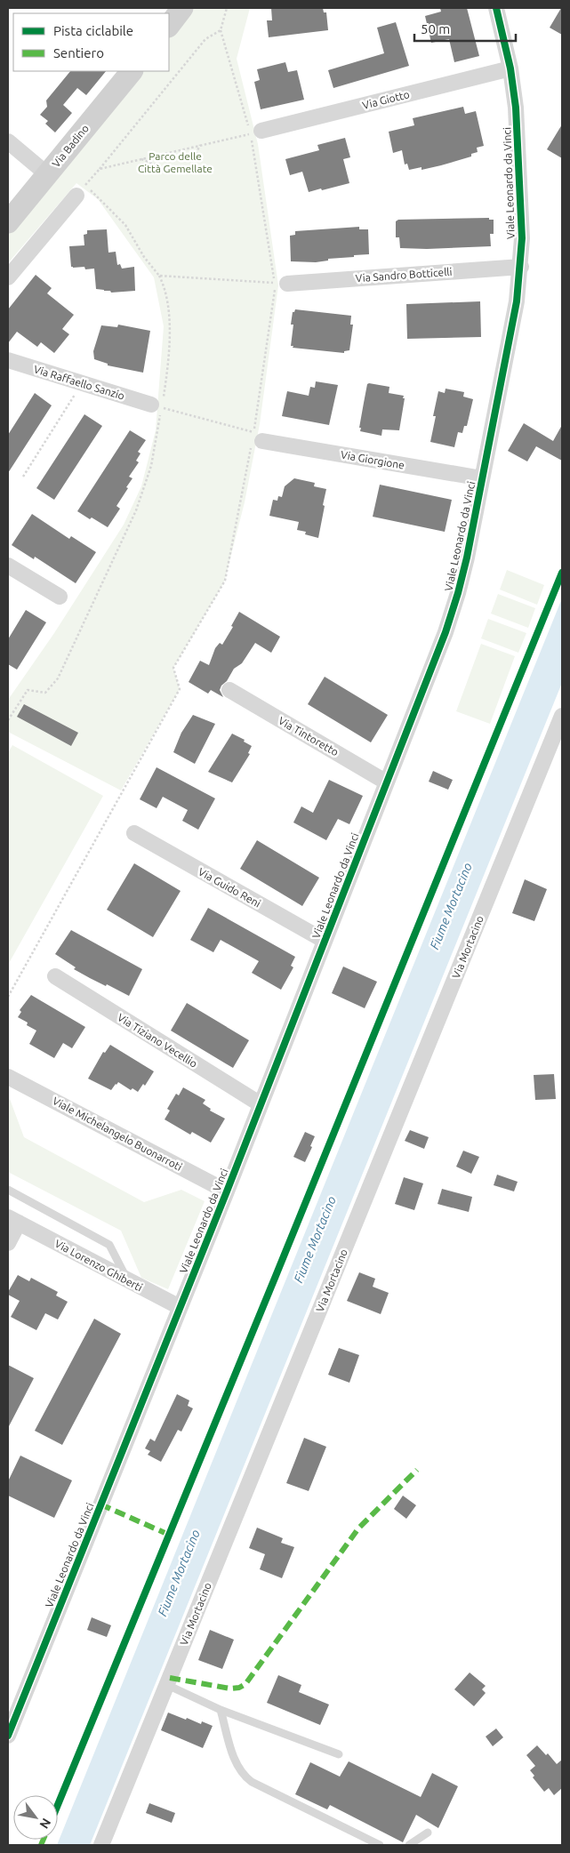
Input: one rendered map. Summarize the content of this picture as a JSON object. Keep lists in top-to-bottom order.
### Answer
{
  "streets": {
    "street": [
      "Via Giotto",
      "Via Badino",
      "Viale Leonardo da Vinci",
      "Via Sandro Botticelli",
      "Via Raffaello Sanzio",
      "Via Giorgione",
      "Via Tintoretto",
      "Via Guido Reni",
      "Via Mortacino",
      "Via Tiziano Vecellio",
      "Viale Michelangelo Buonarroti",
      "Via Lorenzo Ghiberti"
    ]
  },
  "crossings": [
    ["Via Giotto", "Viale Leonardo da Vinci"],
    ["Viale Leonardo da Vinci", "Via Sandro Botticelli"],
    ["Viale Leonardo da Vinci", "Via Giorgione"],
    ["Viale Leonardo da Vinci", "Via Tintoretto"],
    ["Viale Leonardo da Vinci", "Via Guido Reni"],
    ["Viale Leonardo da Vinci", "Via Tiziano Vecellio"],
    ["Viale Leonardo da Vinci", "Viale Michelangelo Buonarroti"],
    ["Viale Leonardo da Vinci", "Via Lorenzo Ghiberti"]
  ],
  "water": ["Fiume Mortacino"],
  "parks": ["Parco delle Città Gemellate"],
  "legend": ["Pista ciclabile", "Sentiero"],
  "scale_bar": "50 m",
  "north": "bottom right"
}
